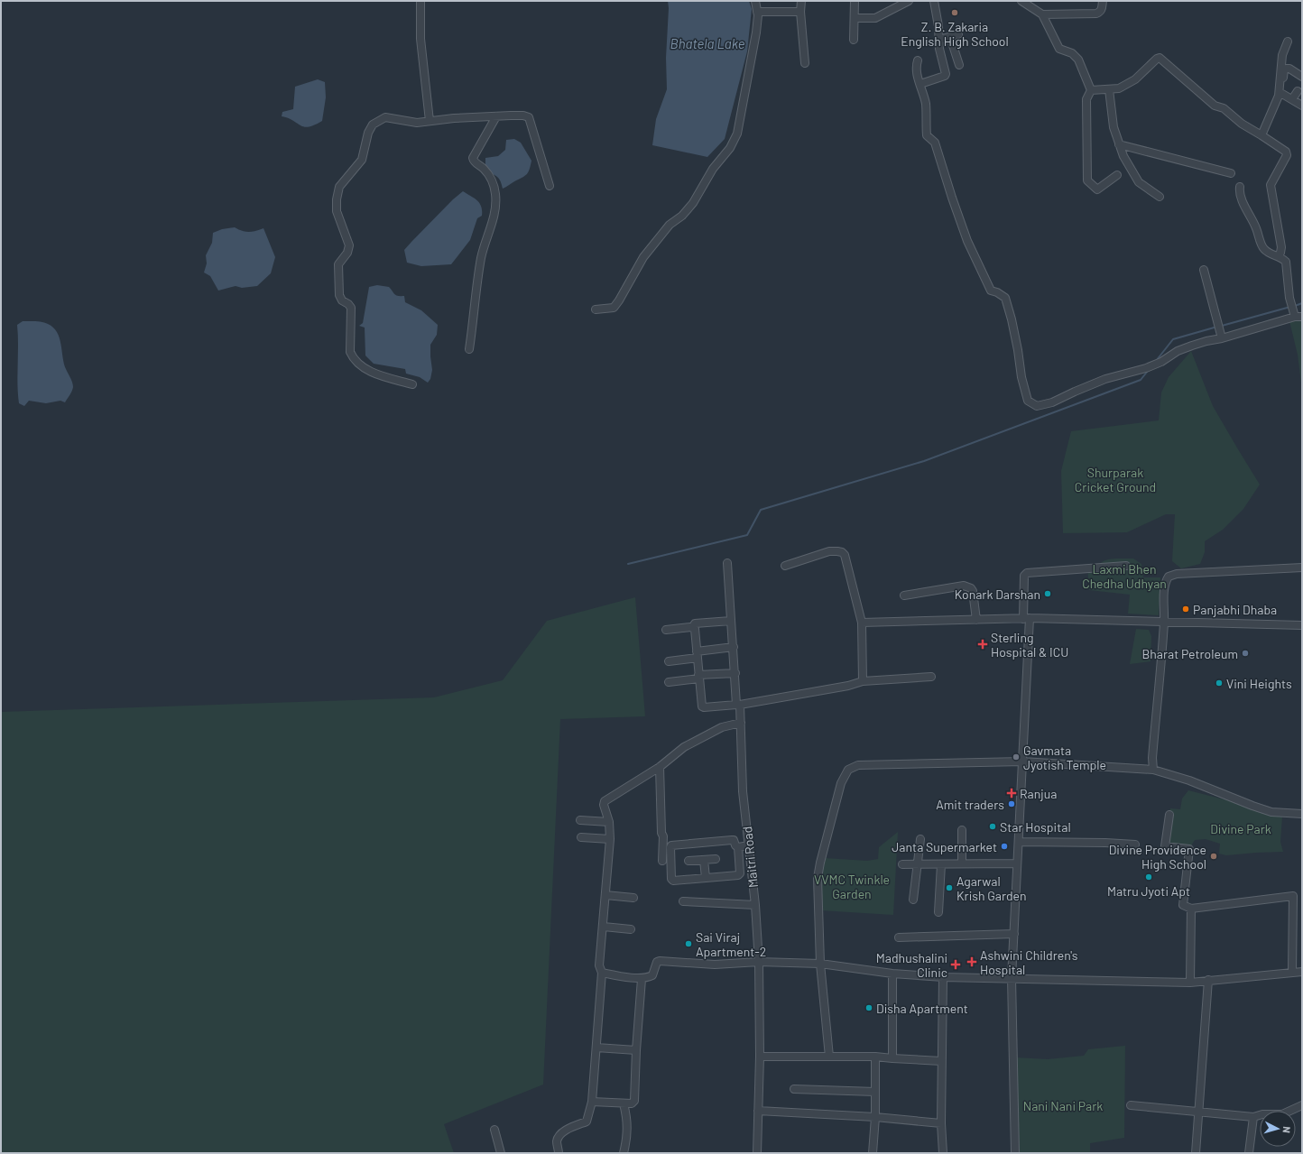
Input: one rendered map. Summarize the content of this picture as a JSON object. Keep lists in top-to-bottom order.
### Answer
{
  "streets": {
    "street": ["Maitri Road"]
  },
  "water": ["Bhatela Lake"],
  "parks": [
    "Shurparak Cricket Ground",
    "Laxmi Bhen Chedha Udhyan",
    "Divine Park",
    "VVMC Twinkle Garden",
    "Nani Nani Park"
  ],
  "places": {
    "other": [
      "Z. B. Zakaria English High School",
      "Konark Darshan",
      "Panjabhi Dhaba",
      "Bharat Petroleum",
      "Vini Heights",
      "Gavmata Jyotish Temple",
      "Amit traders",
      "Star Hospital",
      "Janta Supermarket",
      "Divine Providence High School",
      "Matru Jyoti Apt",
      "Agarwal Krish Garden",
      "Sai Viraj Apartment-2",
      "Disha Apartment"
    ],
    "health": [
      "Sterling Hospital & ICU",
      "Ranjua",
      "Ashwini Children's Hospital",
      "Madhushalini Clinic"
    ]
  },
  "north": "right"
}
